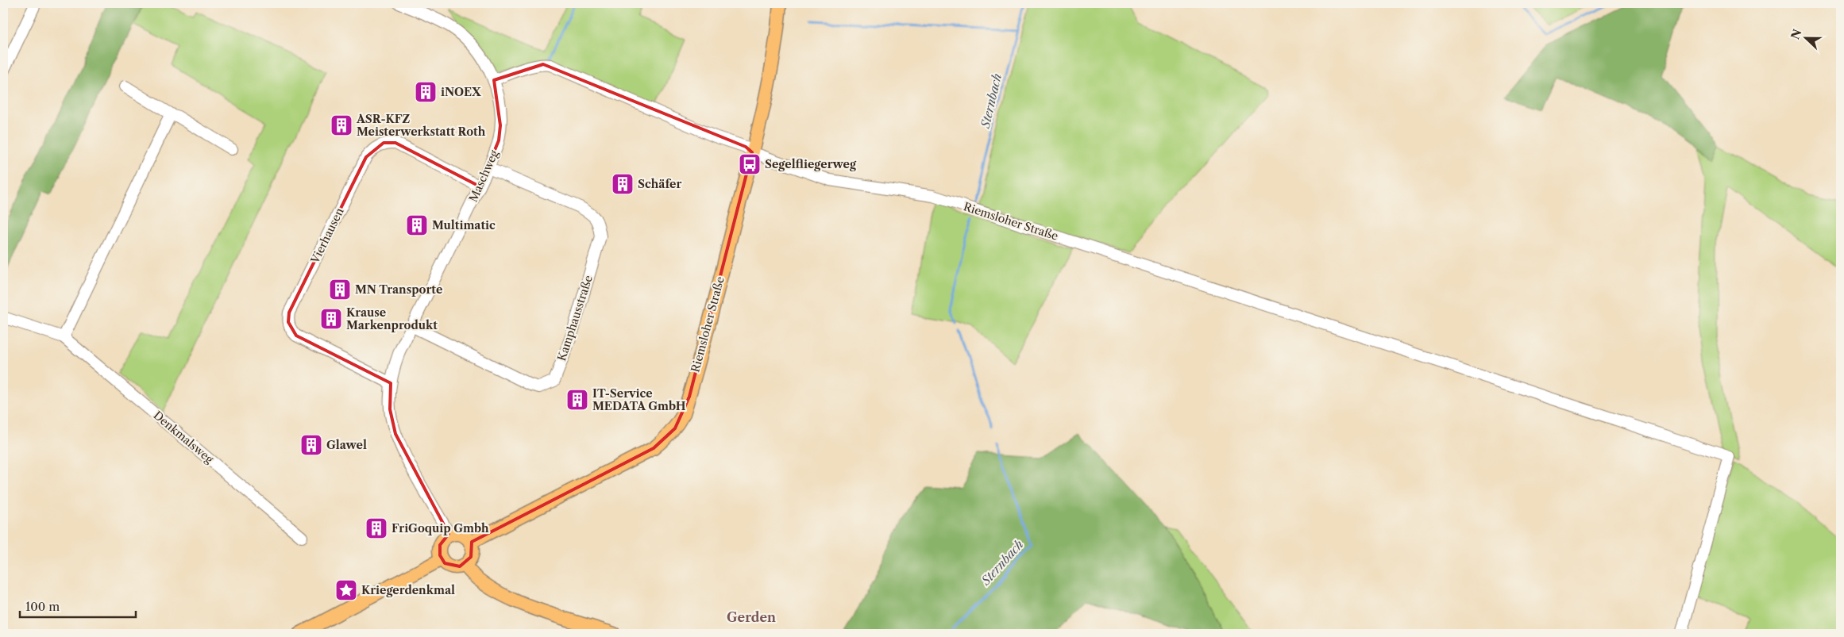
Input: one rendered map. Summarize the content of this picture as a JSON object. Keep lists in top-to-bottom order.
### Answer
{
  "streets": {
    "main road": ["Riemsloher Straße"],
    "street": [
      "Maschweg",
      "Vierhausen",
      "Kamphausstraße",
      "Denkmalsweg"
    ]
  },
  "crossings": [
    ["Maschweg", "Riemsloher Straße"],
    ["Maschweg", "Vierhausen"],
    ["Maschweg", "Kamphausstraße"]
  ],
  "districts": ["Gerden"],
  "water": ["Sternbach"],
  "places": {
    "building": [
      "iNOEX",
      "ASR-KFZ Meisterwerkstatt Roth",
      "Schäfer",
      "Multimatic",
      "MN Transporte",
      "Krause Markenprodukt",
      "IT-Service MEDATA GmbH",
      "Glawel",
      "FriGoquip Gmbh"
    ],
    "bus stop": ["Segelfliegerweg"],
    "place": ["Kriegerdenkmal"]
  },
  "scale_bar": "100 m",
  "north": "left"
}
